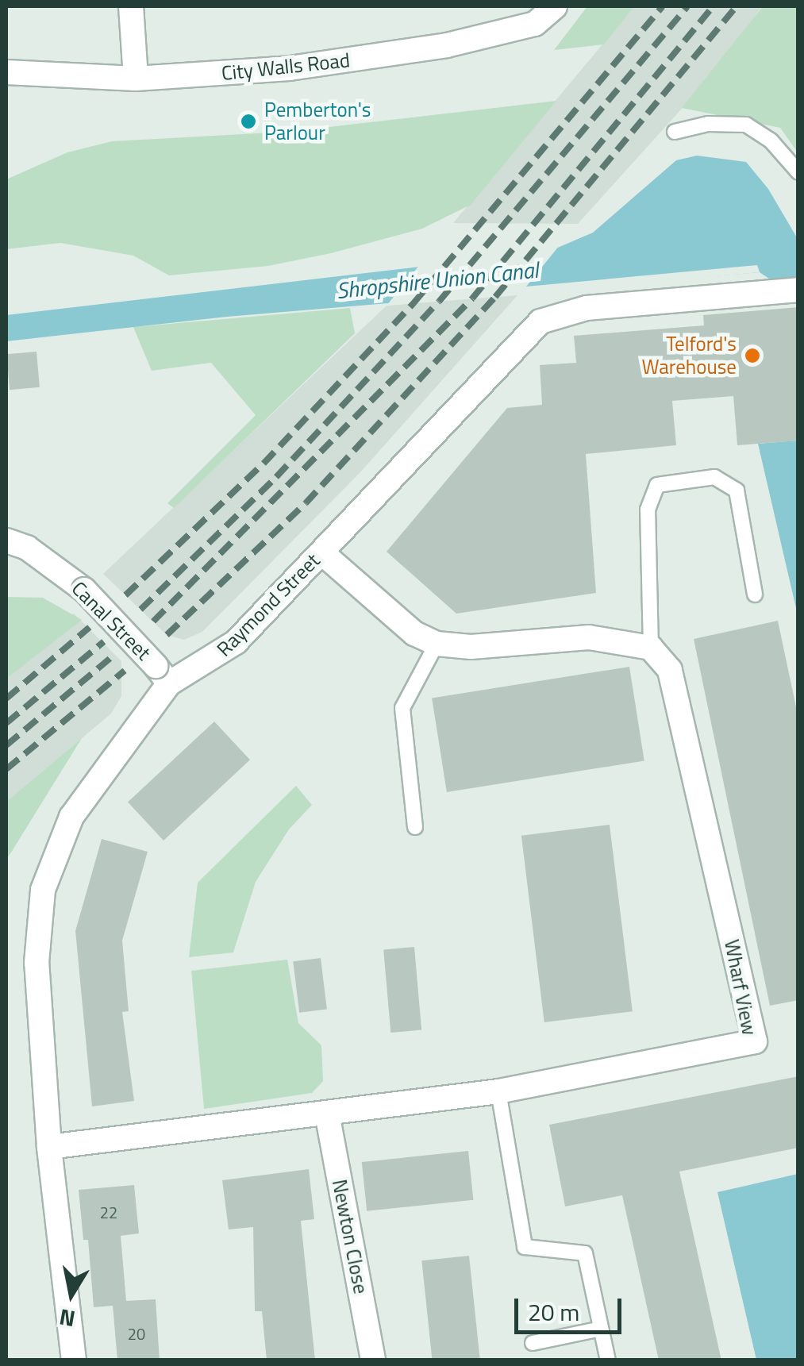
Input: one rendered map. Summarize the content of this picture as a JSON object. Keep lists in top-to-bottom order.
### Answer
{
  "streets": {
    "street": [
      "City Walls Road",
      "Raymond Street",
      "Canal Street",
      "Wharf View",
      "Newton Close"
    ]
  },
  "crossings": [
    ["Raymond Street", "Canal Street"],
    ["Raymond Street", "Wharf View"],
    ["Wharf View", "Newton Close"]
  ],
  "water": ["Shropshire Union Canal"],
  "places": ["Pemberton's Parlour", "Telford's Warehouse"],
  "house_numbers": ["22", "20"],
  "scale_bar": "20 m",
  "north": "bottom"
}
